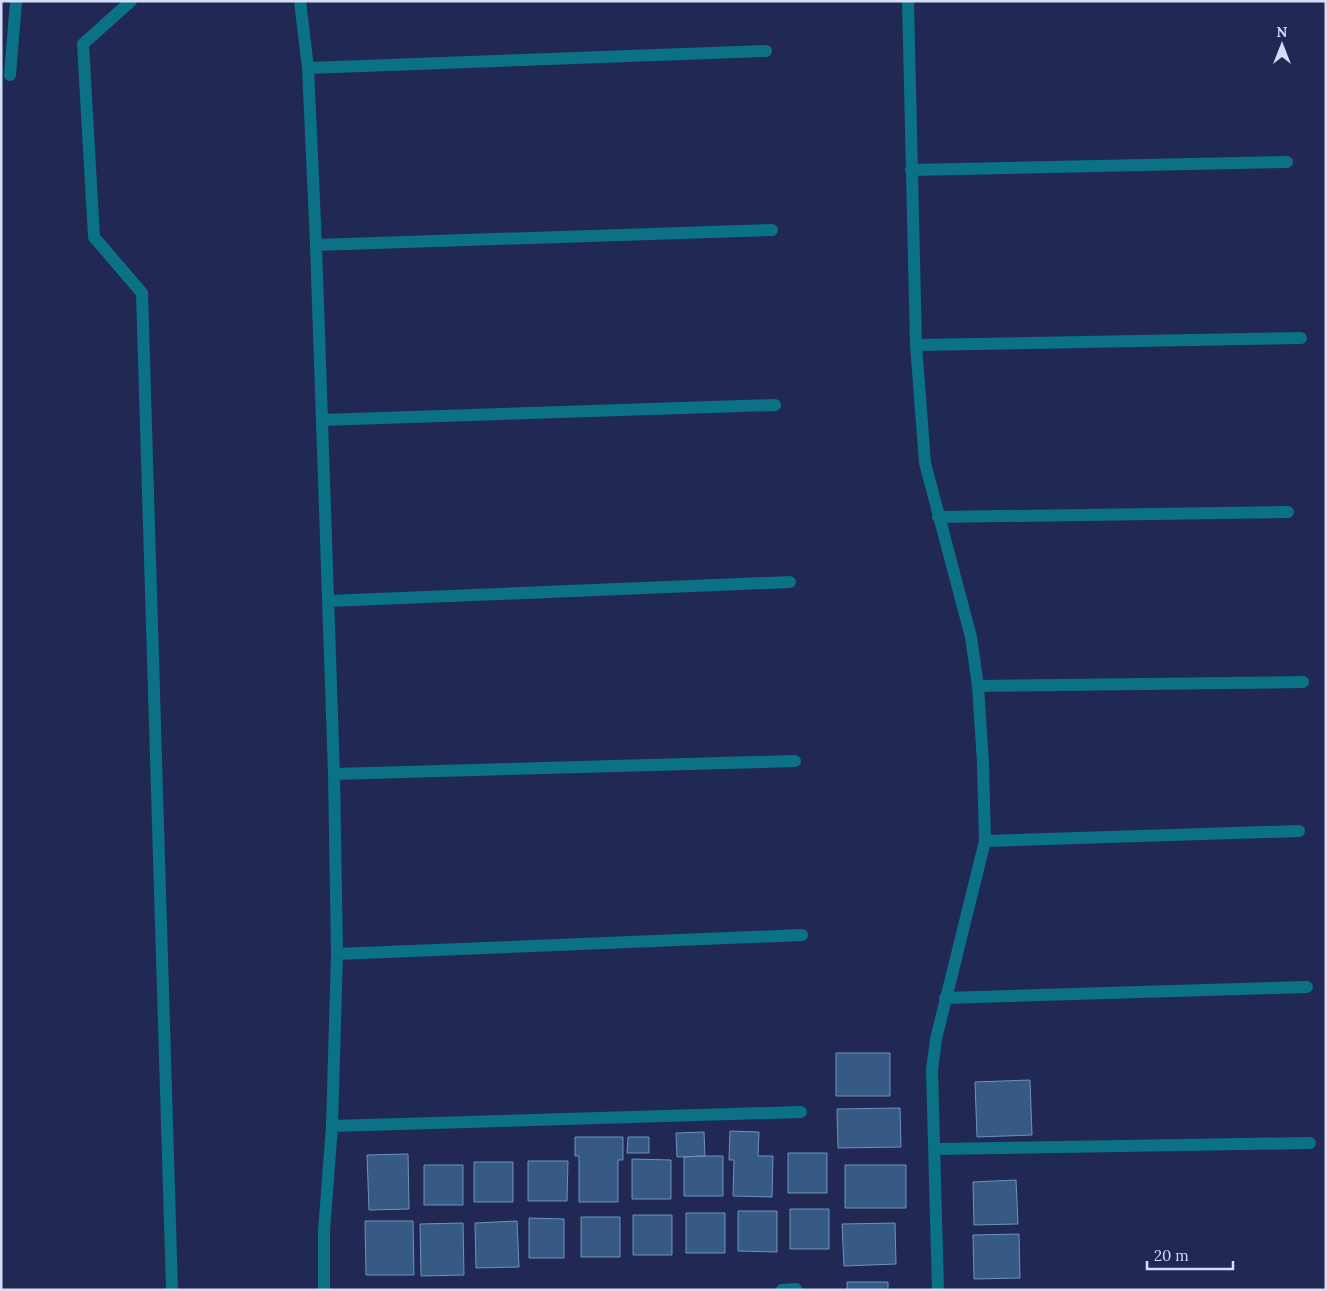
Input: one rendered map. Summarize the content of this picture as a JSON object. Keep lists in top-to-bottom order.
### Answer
{
  "scale_bar": "20 m",
  "north": "top"
}
